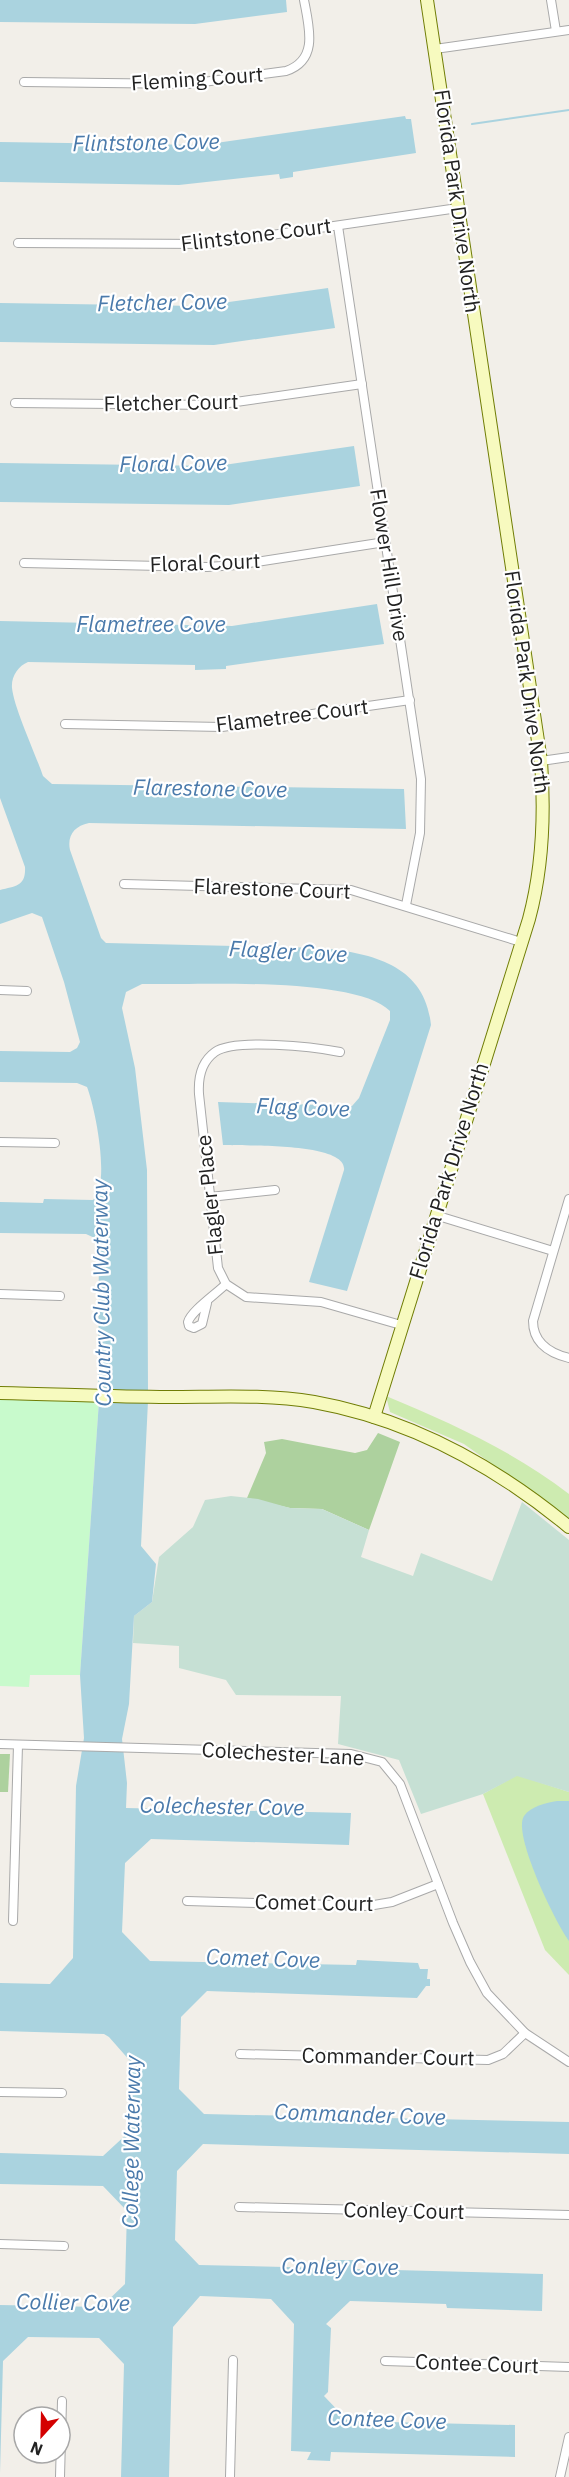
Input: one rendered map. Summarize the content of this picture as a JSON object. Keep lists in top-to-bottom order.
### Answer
{
  "streets": {
    "street": [
      "Fleming Court",
      "Florida Park Drive North",
      "Flintstone Court",
      "Fletcher Court",
      "Floral Court",
      "Flower Hill Drive",
      "Flametree Court",
      "Flarestone Court",
      "Flagler Place",
      "Colechester Lane",
      "Comet Court",
      "Commander Court",
      "Conley Court",
      "Contee Court"
    ]
  },
  "crossings": [
    ["Florida Park Drive North", "Flintstone Court"],
    ["Florida Park Drive North", "Flarestone Court"],
    ["Florida Park Drive North", "Flagler Place"],
    ["Flintstone Court", "Flower Hill Drive"],
    ["Fletcher Court", "Flower Hill Drive"],
    ["Floral Court", "Flower Hill Drive"],
    ["Flower Hill Drive", "Flametree Court"],
    ["Flower Hill Drive", "Flarestone Court"],
    ["Colechester Lane", "Comet Court"],
    ["Colechester Lane", "Commander Court"]
  ],
  "water": [
    "Flintstone Cove",
    "Fletcher Cove",
    "Floral Cove",
    "Flametree Cove",
    "Flarestone Cove",
    "Flagler Cove",
    "Flag Cove",
    "Country Club Waterway",
    "Colechester Cove",
    "Comet Cove",
    "Commander Cove",
    "College Waterway",
    "Conley Cove",
    "Collier Cove",
    "Contee Cove"
  ],
  "north": "bottom"
}
